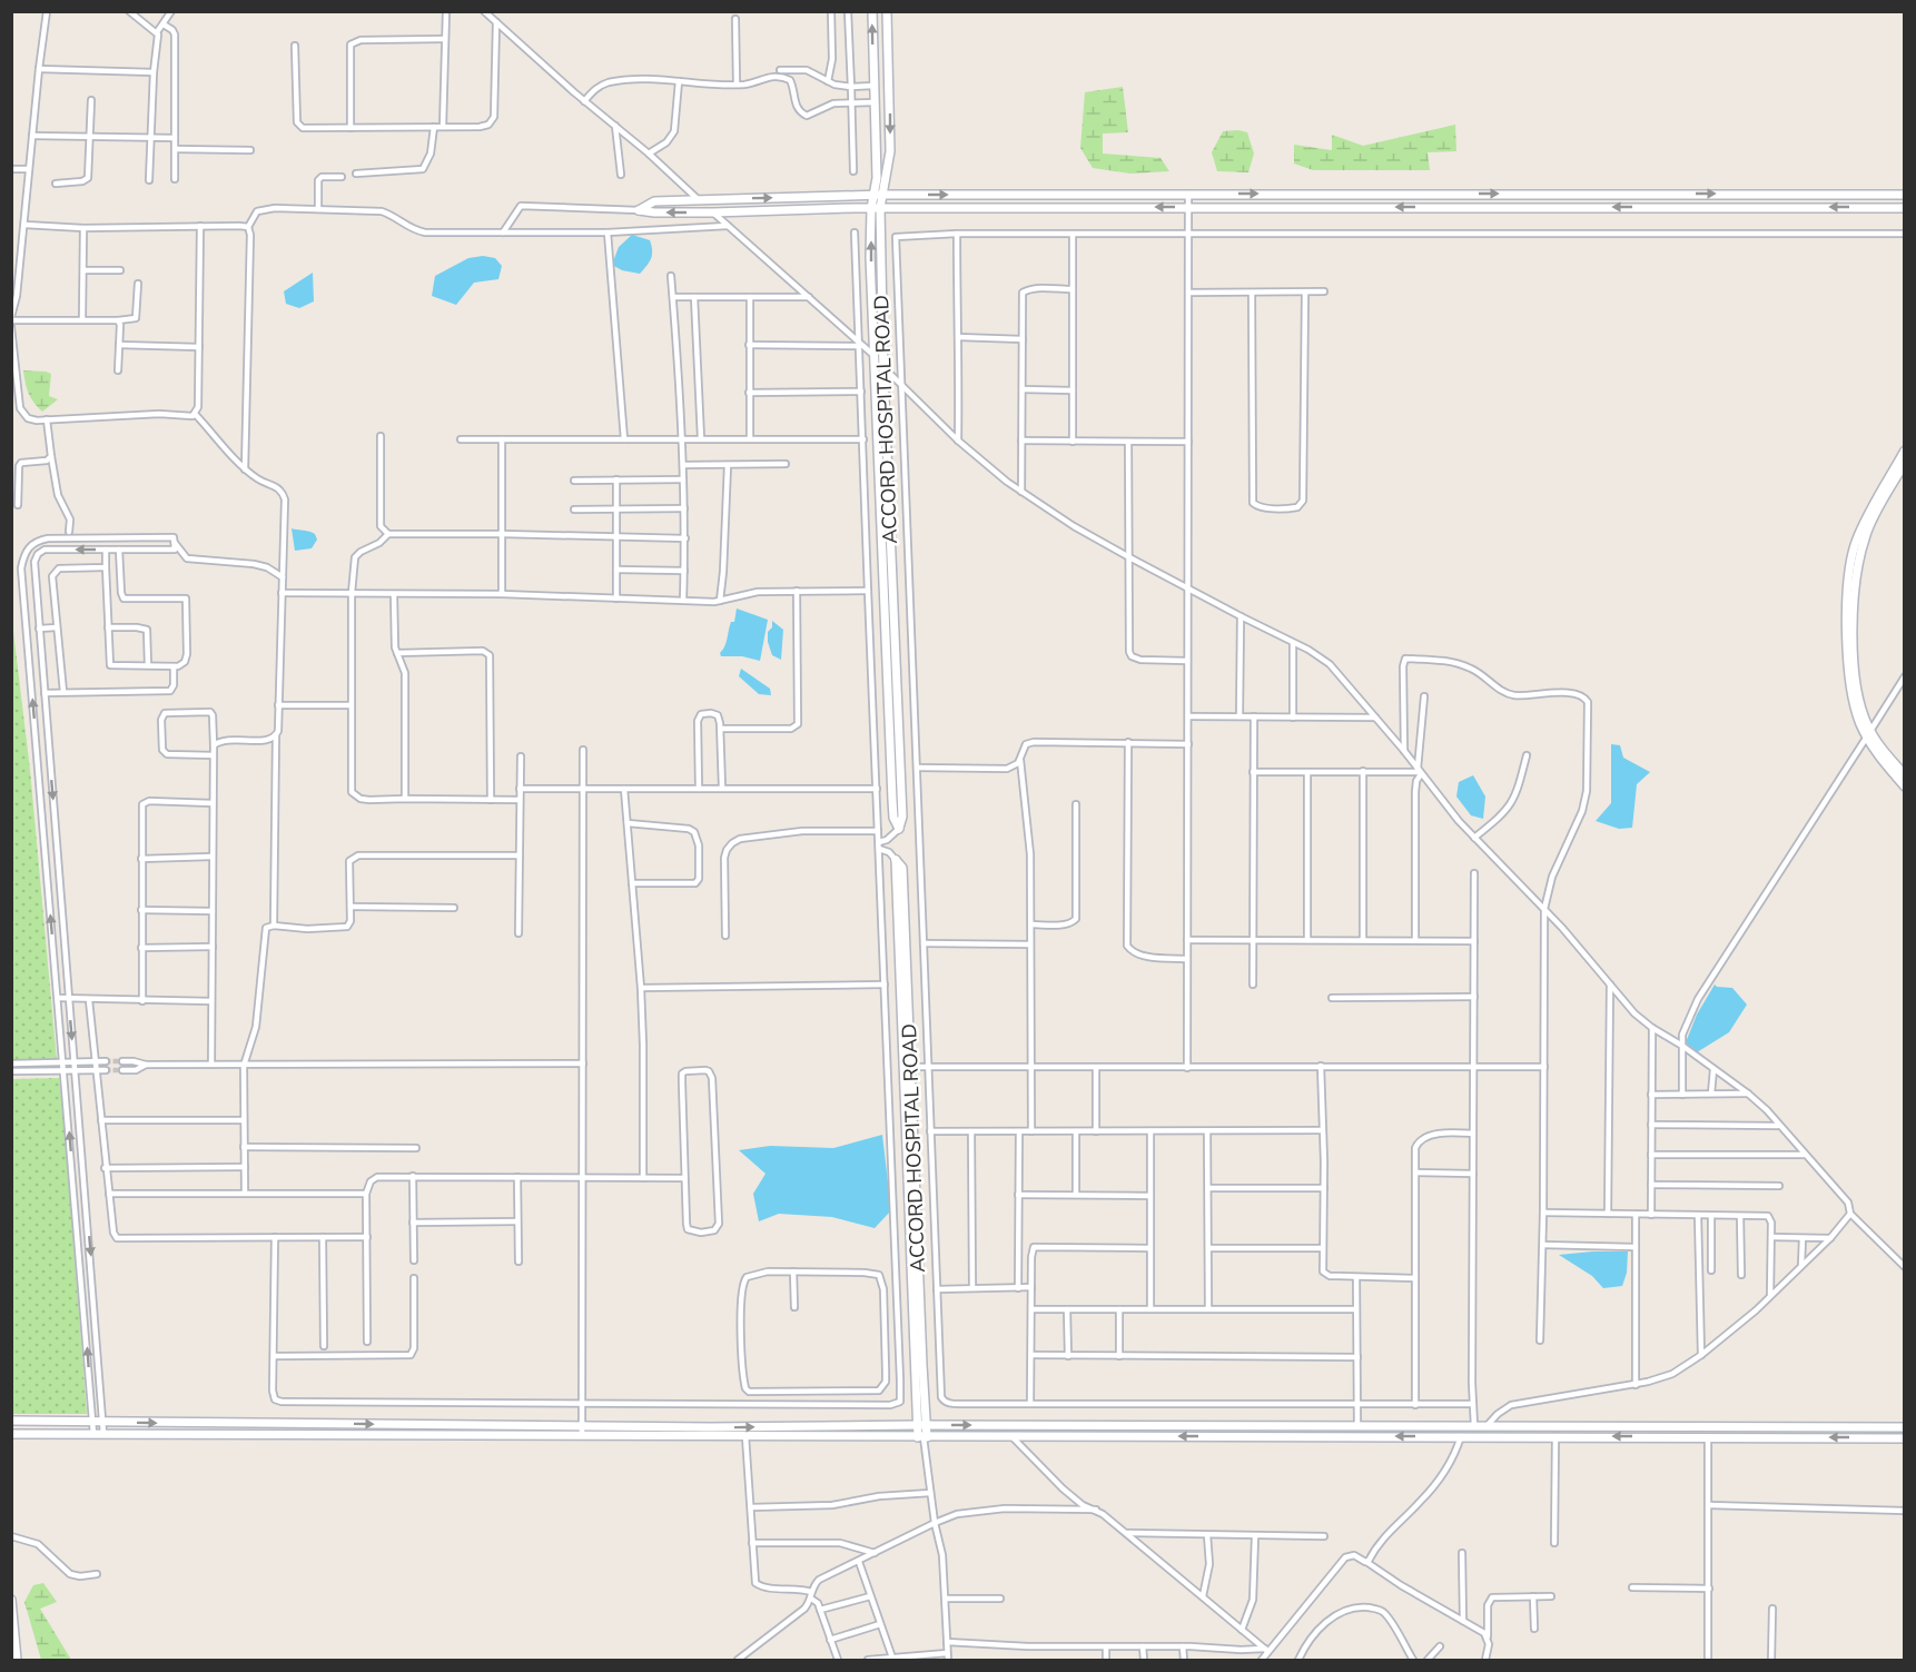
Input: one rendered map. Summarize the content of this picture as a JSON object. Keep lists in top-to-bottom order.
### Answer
{
  "streets": {
    "street": ["ACCORD HOSPITAL ROAD"]
  }
}
